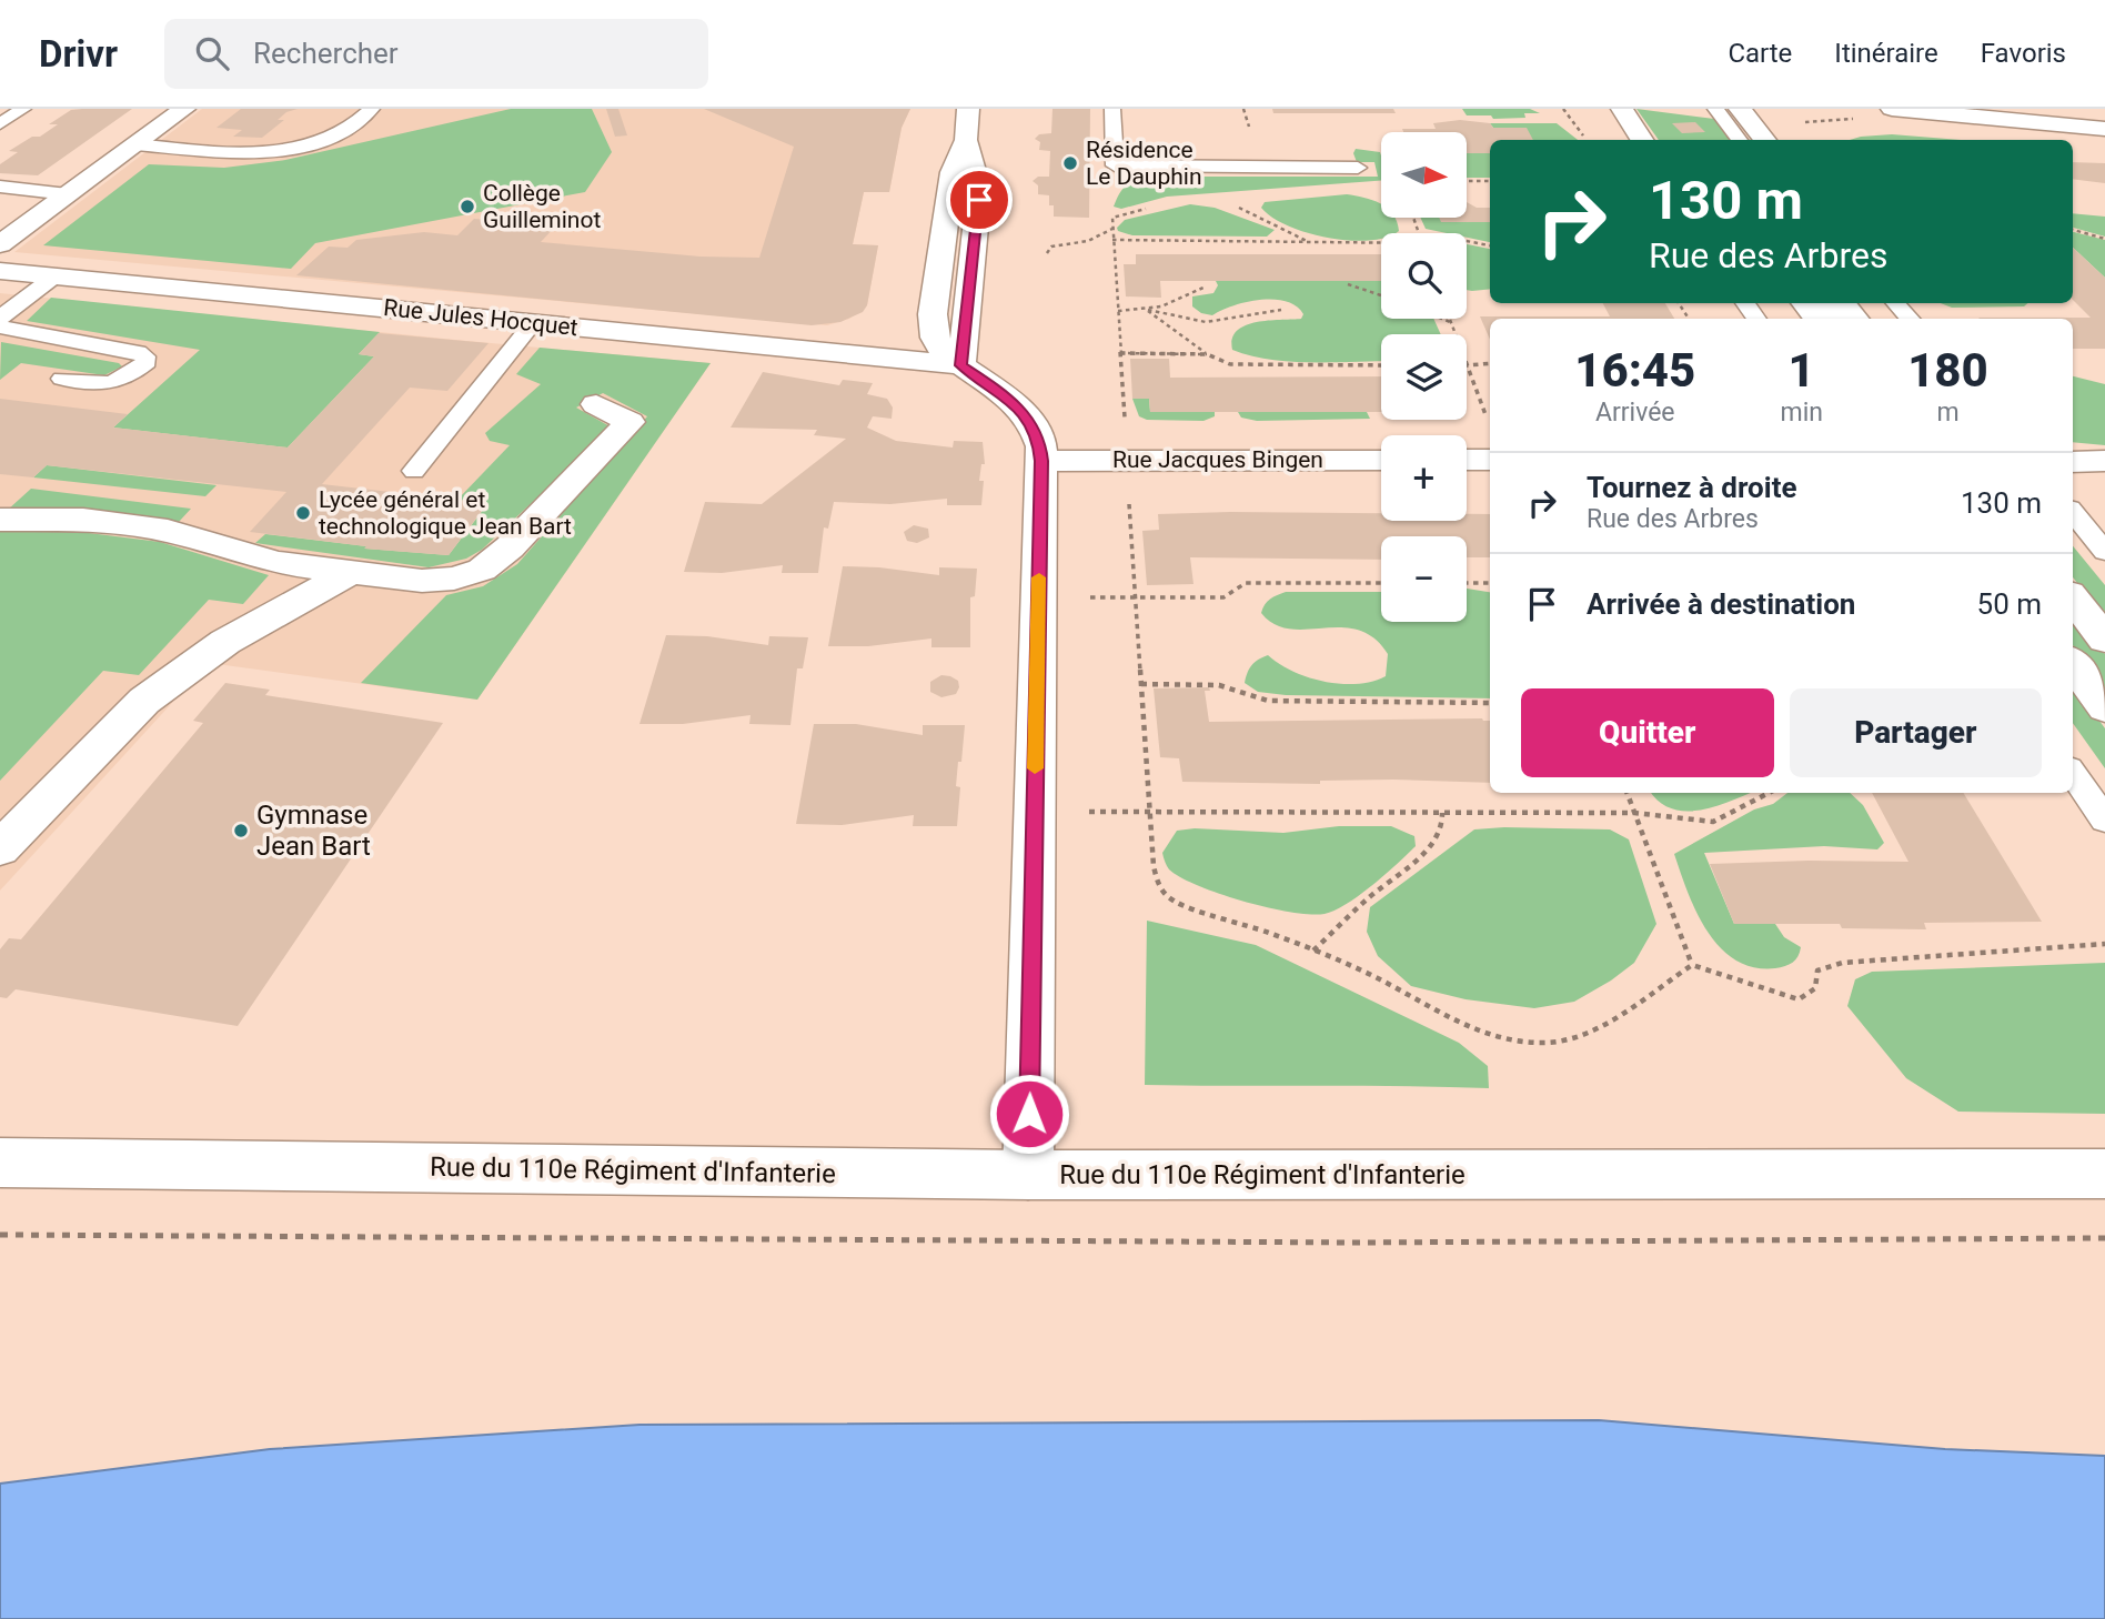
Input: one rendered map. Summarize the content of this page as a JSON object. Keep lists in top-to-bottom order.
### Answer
{
  "streets": {
    "street": ["Rue Jules Hocquet", "Rue Jacques Bingen", "Rue du 110e Régiment d'Infanterie"]
  },
  "places": [
    "Résidence Le Dauphin",
    "Collège Guilleminot",
    "Lycée général et technologique Jean Bart",
    "Gymnase Jean Bart"
  ],
  "north": "right",
  "page": {
    "header": "Drivr",
    "search": "Rechercher",
    "nav": ["Carte", "Itinéraire", "Favoris"],
    "map_buttons": ["+", "−"],
    "turn": ["130 m", "Rue des Arbres"],
    "eta": [
      "16:45",
      "Arrivée",
      "1",
      "min",
      "180",
      "m"
    ],
    "list": [
      {
        "name": "Tournez à droite",
        "note": "Rue des Arbres",
        "value": "130 m"
      },
      {
        "name": "Arrivée à destination",
        "value": "50 m"
      }
    ],
    "buttons": ["Quitter", "Partager"]
  }
}
